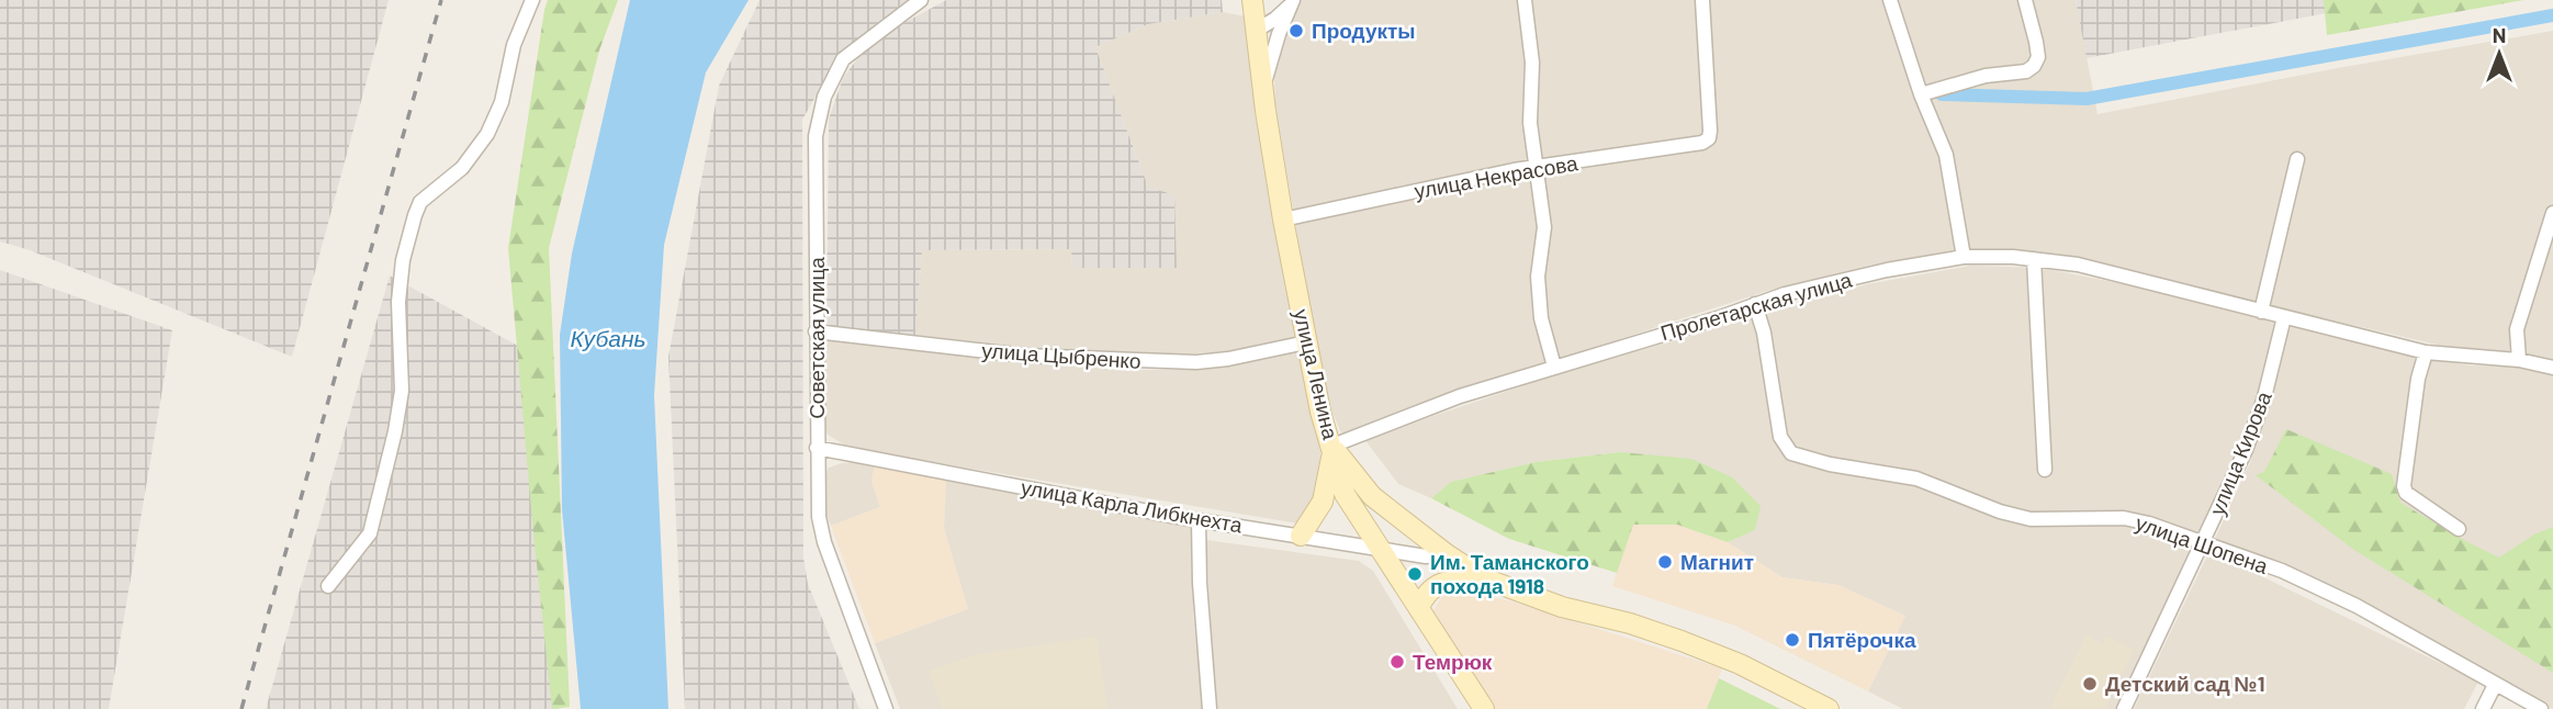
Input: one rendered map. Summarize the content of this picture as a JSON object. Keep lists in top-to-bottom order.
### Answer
{
  "streets": {
    "main road": ["улица Ленина"],
    "street": [
      "улица Некрасова",
      "Пролетарская улица",
      "Советская улица",
      "улица Цыбренко",
      "улица Кирова",
      "улица Карла Либкнехта",
      "улица Шопена"
    ]
  },
  "crossings": [
    ["улица Некрасова", "улица Ленина"],
    ["Пролетарская улица", "улица Ленина"],
    ["Пролетарская улица", "улица Кирова"],
    ["Пролетарская улица", "улица Шопена"],
    ["Советская улица", "улица Цыбренко"],
    ["Советская улица", "улица Карла Либкнехта"],
    ["улица Цыбренко", "улица Ленина"],
    ["улица Ленина", "улица Карла Либкнехта"],
    ["улица Кирова", "улица Шопена"]
  ],
  "water": ["Кубань"],
  "places": [
    "Продукты",
    "Магнит",
    "Им. Таманского похода 1918",
    "Пятёрочка",
    "Темрюк",
    "Детский сад №1"
  ],
  "north": "top"
}
